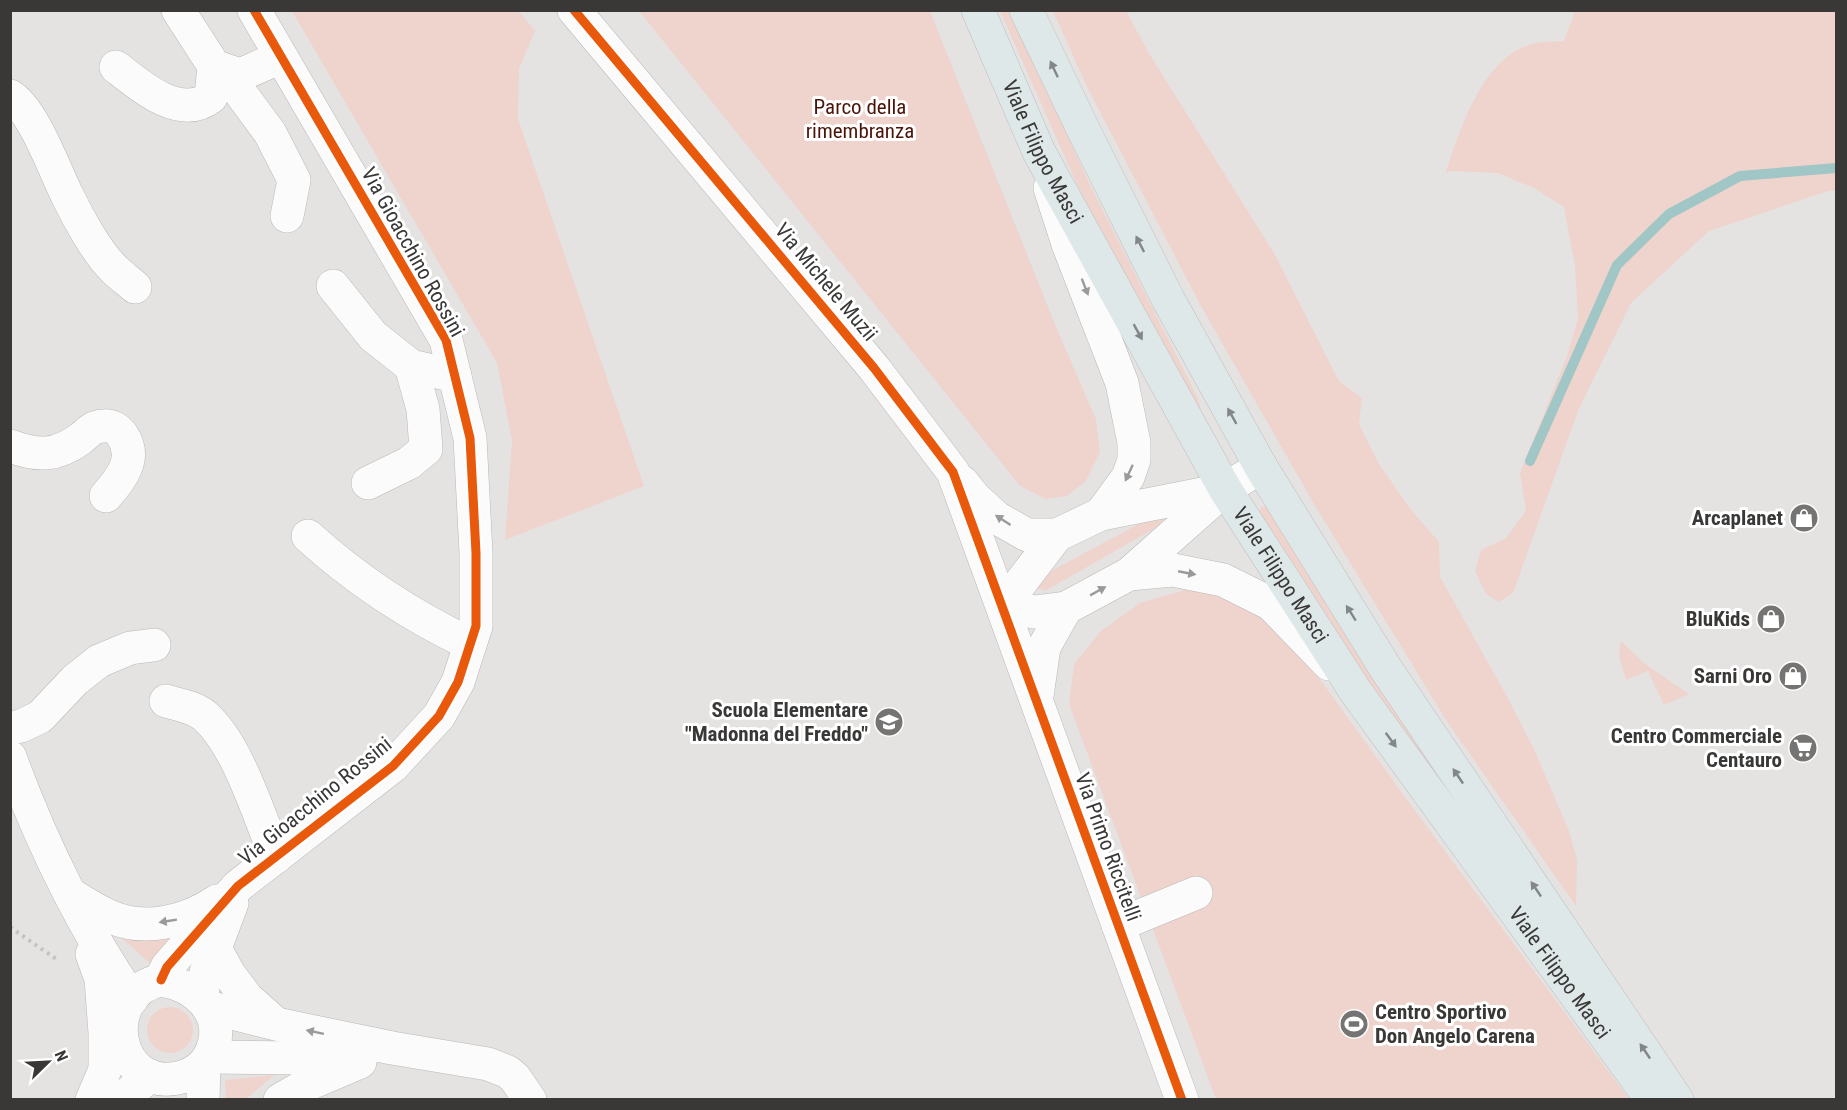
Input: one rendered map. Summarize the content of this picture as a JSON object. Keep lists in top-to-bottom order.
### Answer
{
  "streets": {
    "main road": ["Viale Filippo Masci"],
    "street": ["Via Gioacchino Rossini", "Via Michele Muzii", "Via Primo Riccitelli"]
  },
  "crossings": [
    ["Via Michele Muzii", "Via Primo Riccitelli"]
  ],
  "parks": ["Parco della rimembranza"],
  "places": {
    "shop": ["Arcaplanet", "BluKids", "Sarni Oro"],
    "school or university": ["Scuola Elementare \"Madonna del Freddo\""],
    "supermarket": ["Centro Commerciale Centauro"],
    "sports": ["Centro Sportivo Don Angelo Carena"]
  },
  "north": "top right"
}
